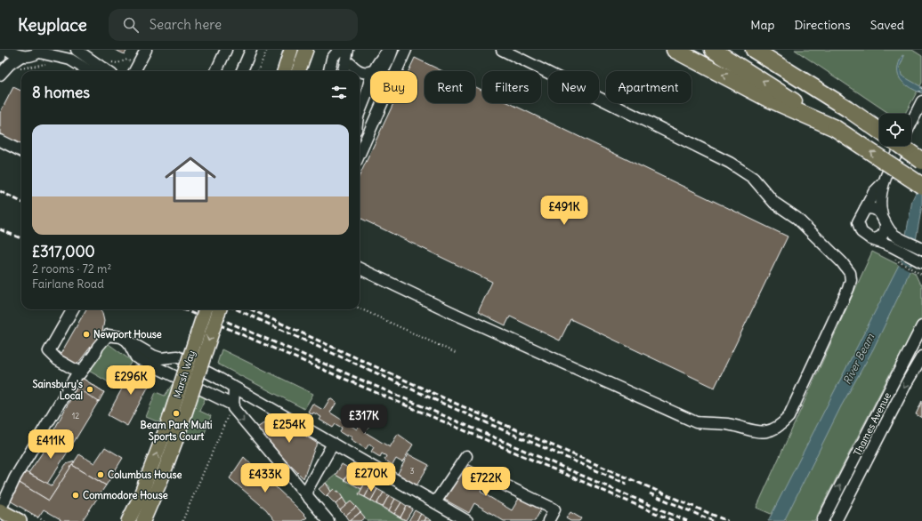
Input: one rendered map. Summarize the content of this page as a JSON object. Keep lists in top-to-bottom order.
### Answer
{
  "streets": {
    "main road": ["Marsh Way"],
    "street": ["Thames Avenue"]
  },
  "water": ["River Beam"],
  "places": [
    "Newport House",
    "Sainsbury's Local",
    "Beam Park Multi Sports Court",
    "Columbus House",
    "Commodore House"
  ],
  "house_numbers": ["12", "3"],
  "page": {
    "header": "Keyplace",
    "search": "Search here",
    "nav": ["Map", "Directions", "Saved"],
    "chip": [
      "Buy",
      "Rent",
      "Filters",
      "New",
      "Apartment"
    ],
    "heading": "8 homes",
    "list": [
      {
        "name": "£317,000",
        "note": "2 rooms · 72 m² · Fairlane Road"
      }
    ],
    "price": [
      "£491K",
      "£296K",
      "£317K",
      "£254K",
      "£411K",
      "£270K",
      "£433K",
      "£722K"
    ]
  }
}
